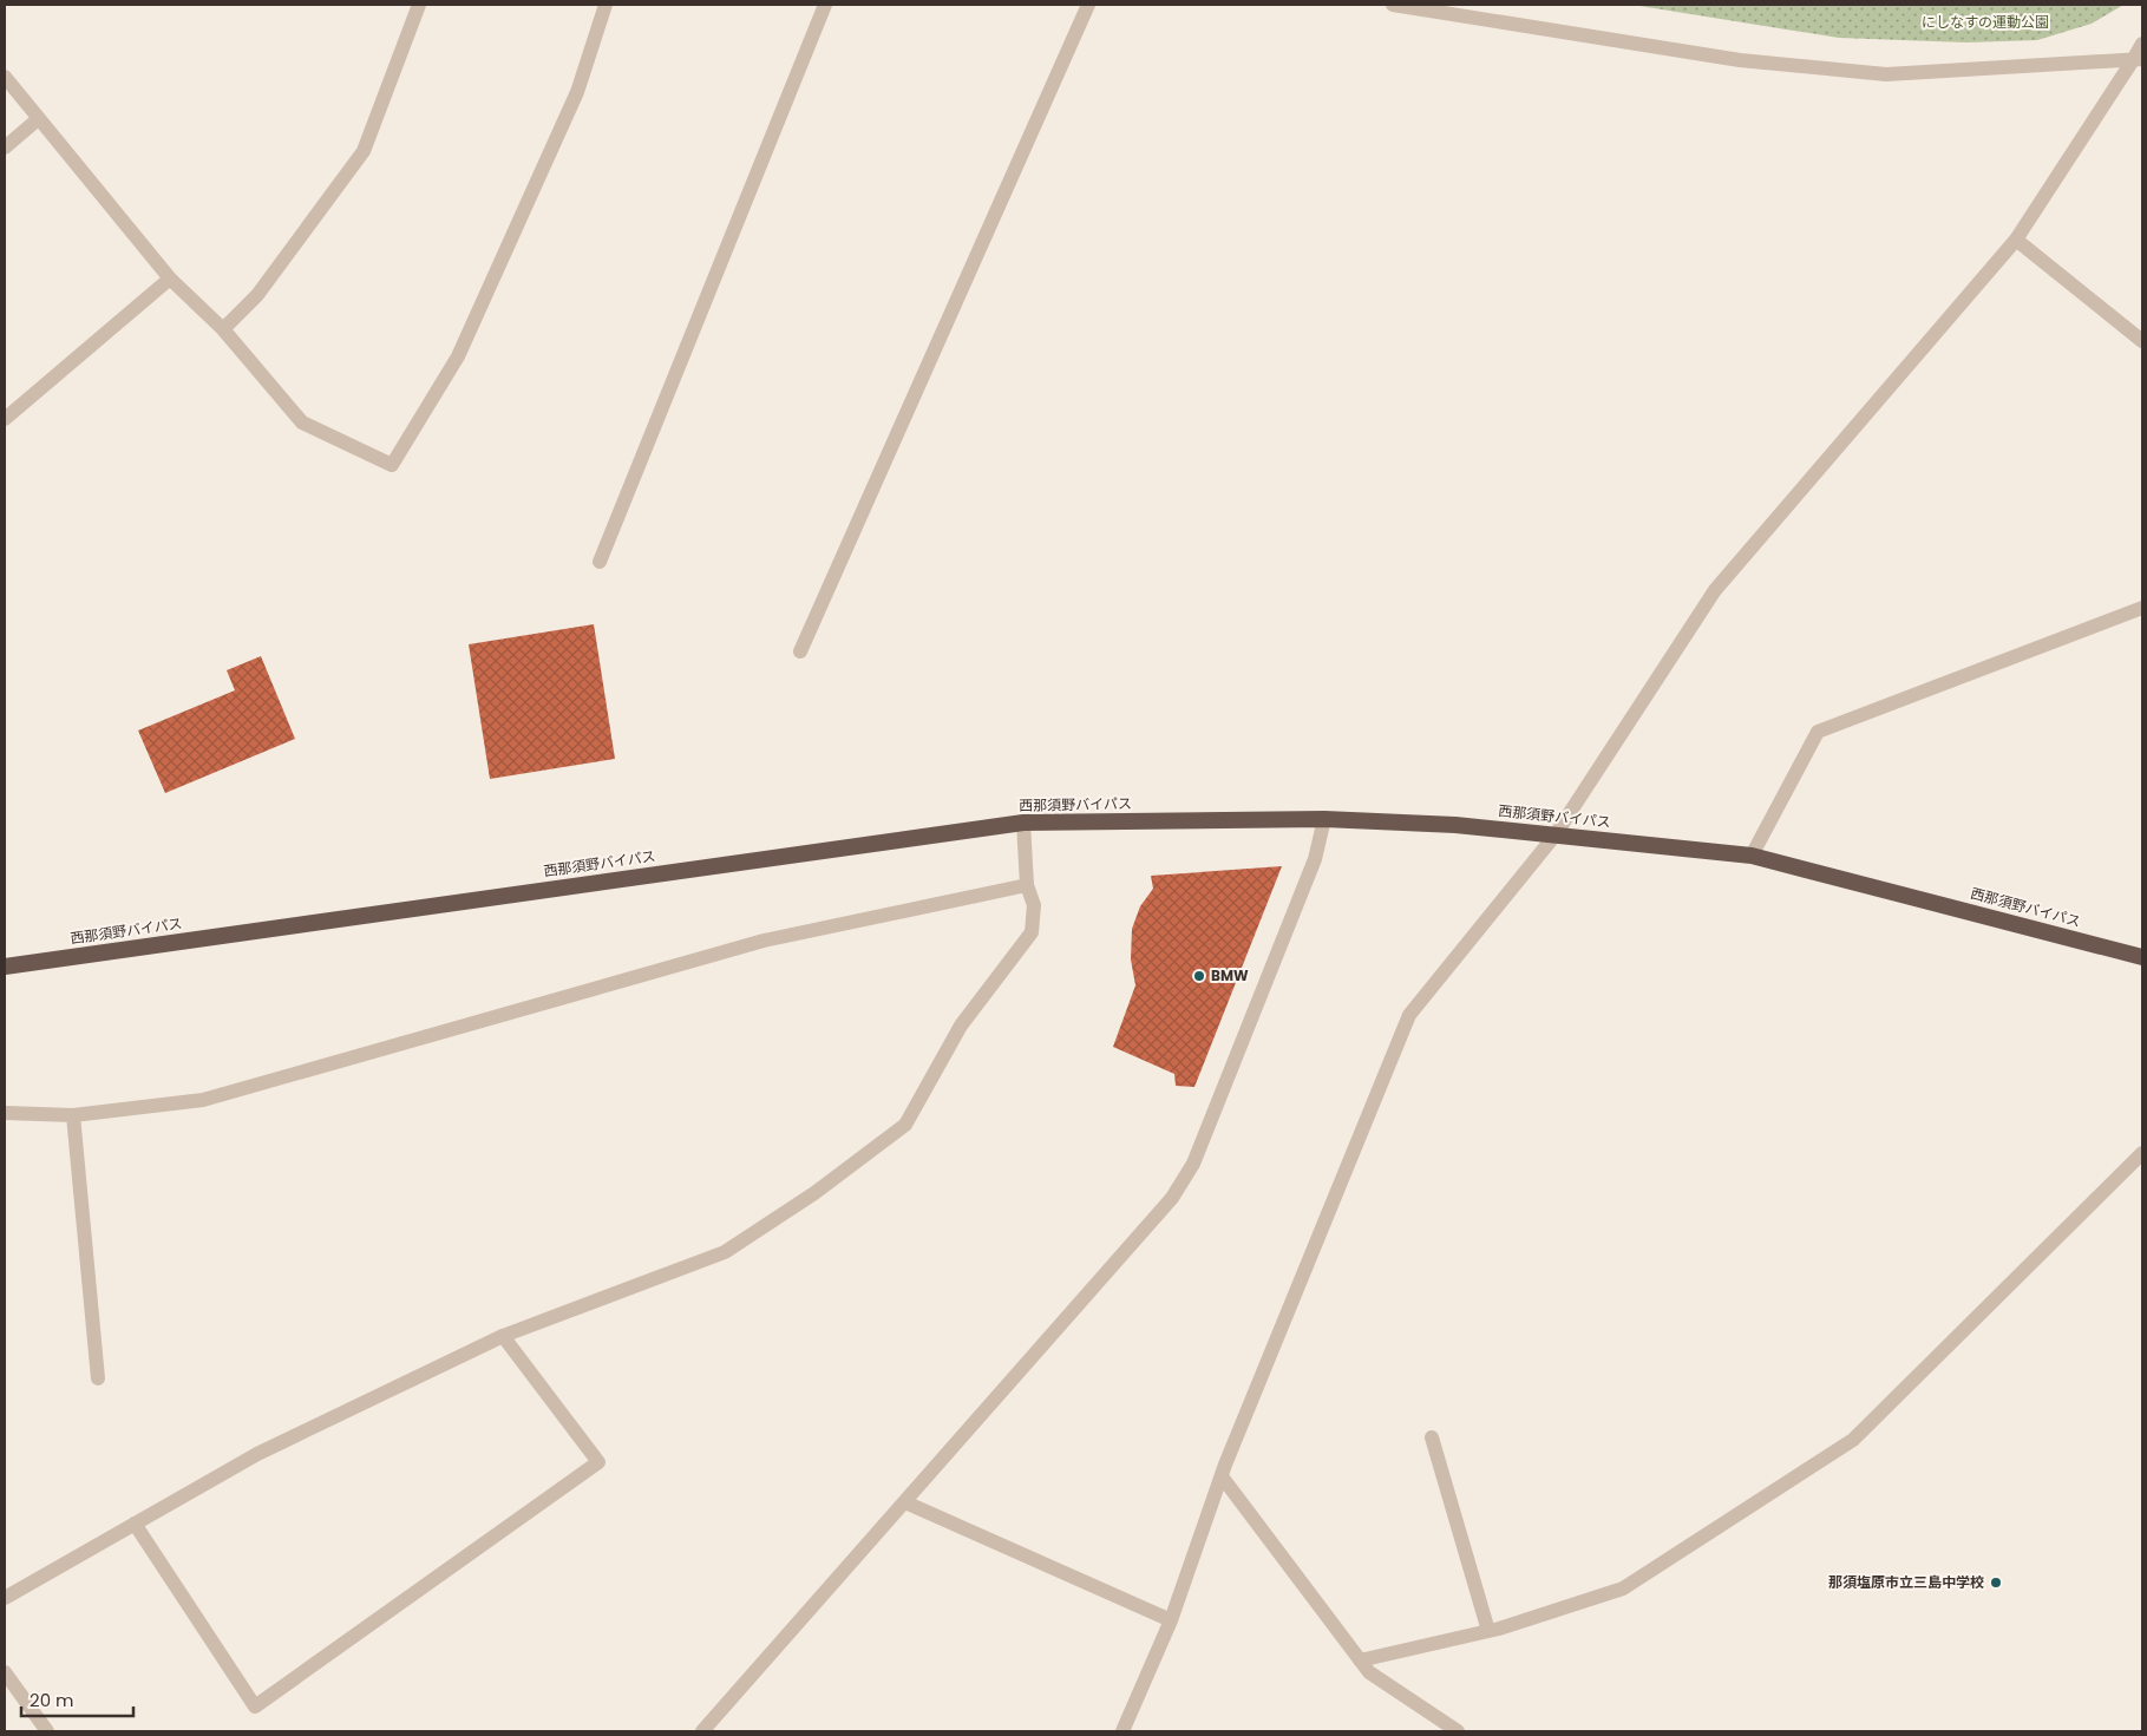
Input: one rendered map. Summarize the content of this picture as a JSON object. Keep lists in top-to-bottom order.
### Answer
{
  "streets": {
    "highway": ["西那須野バイパス"]
  },
  "parks": ["にしなすの運動公園"],
  "places": ["BMW", "那須塩原市立三島中学校"],
  "scale_bar": "20 m"
}
